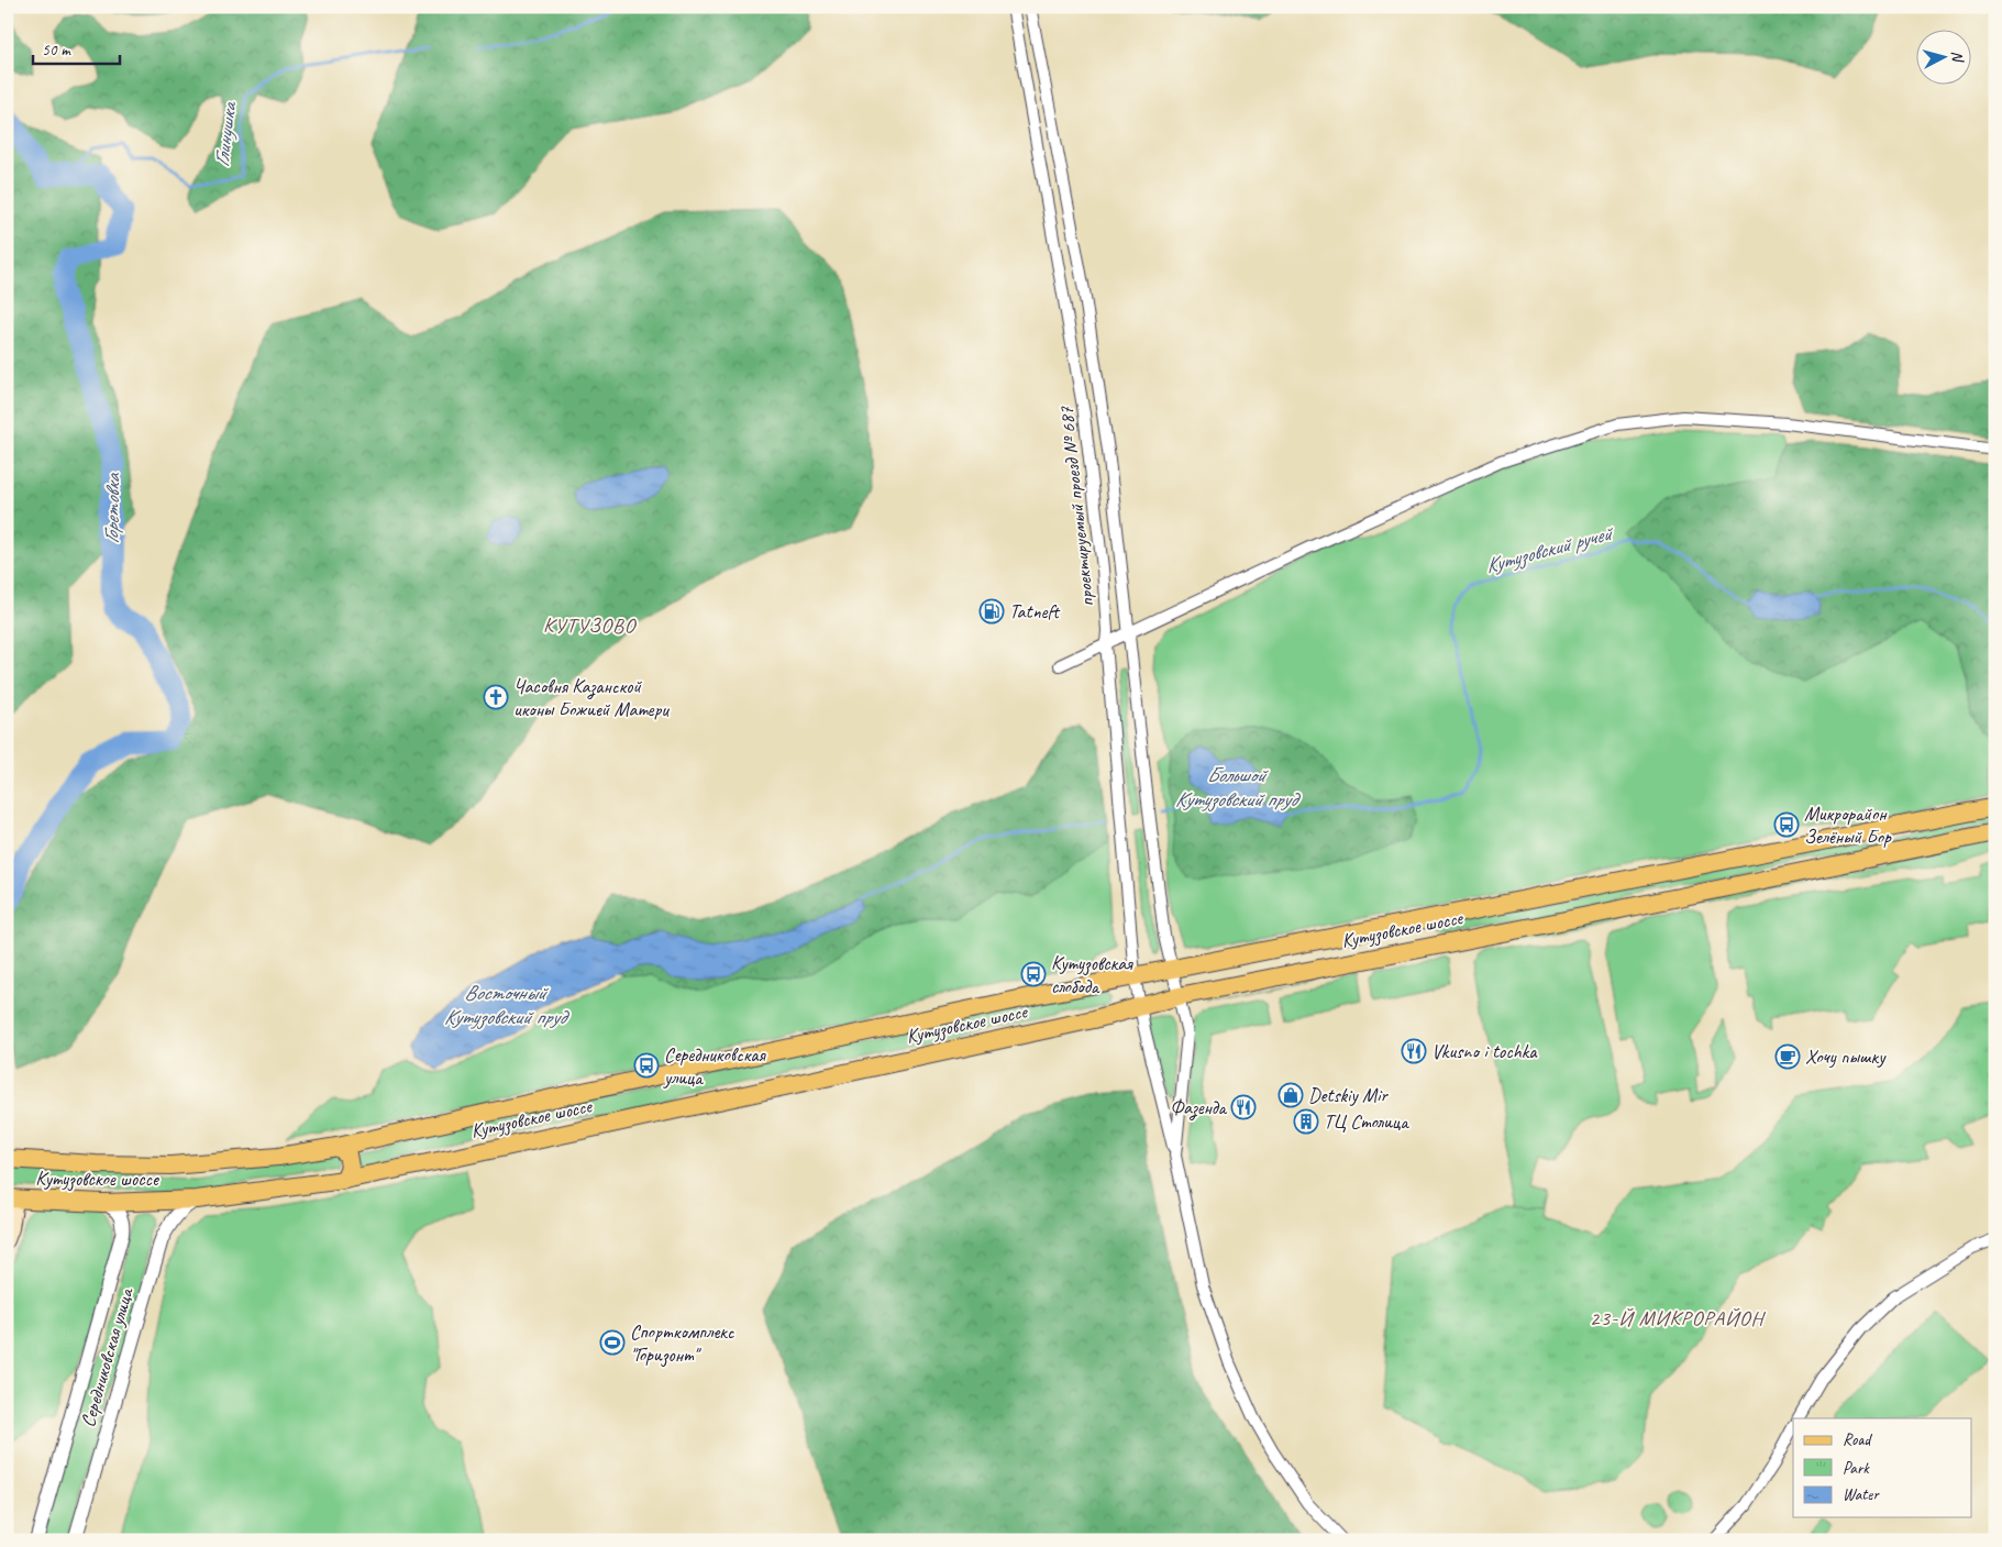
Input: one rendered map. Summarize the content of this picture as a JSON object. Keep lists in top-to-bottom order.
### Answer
{
  "streets": {
    "main road": ["Кутузовское шоссе"],
    "street": ["проектируемый проезд № 687", "Середниковская улица"]
  },
  "crossings": [
    ["проектируемый проезд № 687", "Кутузовское шоссе"],
    ["Кутузовское шоссе", "Середниковская улица"]
  ],
  "districts": ["КУТУЗОВО", "23-Й МИКРОРАЙОН"],
  "water": [
    "Глинушка",
    "Горетовка",
    "Кутузовский ручей",
    "Большой Кутузовский пруд",
    "Восточный Кутузовский пруд"
  ],
  "places": {
    "fuel station": ["Tatneft"],
    "church": ["Часовня Казанской иконы Божией Матери"],
    "bus stop": ["Микрорайон Зелёный Бор", "Кутузовская слобода", "Середниковская улица"],
    "restaurant": ["Vkusno i tochka", "Фазенда"],
    "cafe": ["Хочу пышку"],
    "shop": ["Detskiy Mir"],
    "building": ["ТЦ Столица"],
    "sports": ["Спорткомплекс \"Горизонт\""]
  },
  "legend": ["Road", "Park", "Water"],
  "scale_bar": "50 m",
  "north": "right"
}
